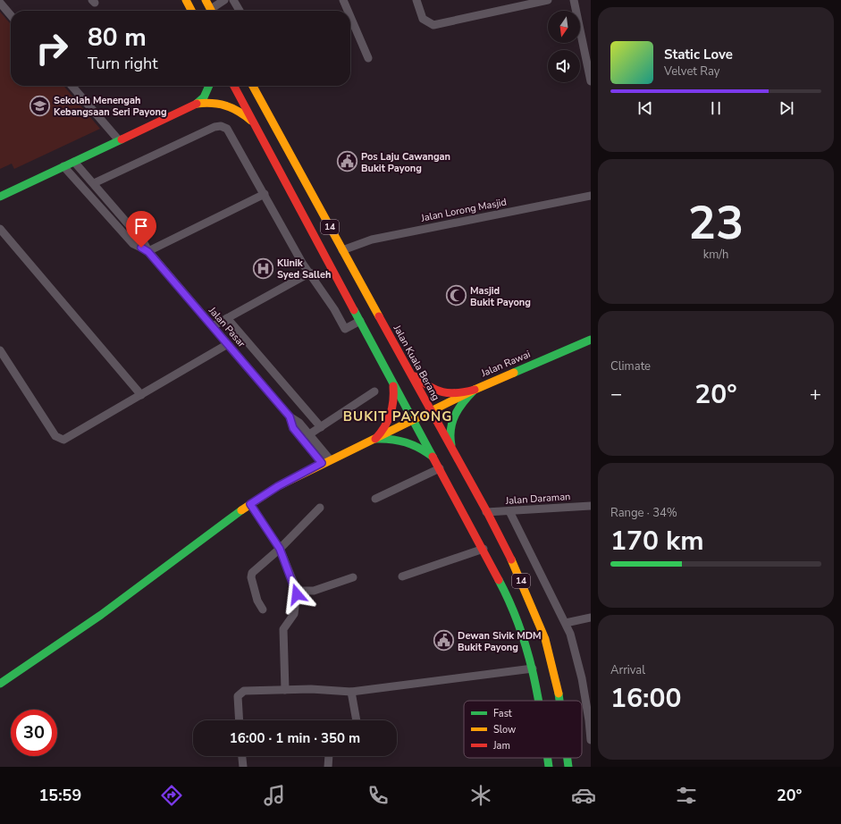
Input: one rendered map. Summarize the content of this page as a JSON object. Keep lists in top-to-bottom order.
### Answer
{
  "streets": {
    "main road": ["14", "Jalan Kuala Berang", "Jalan Rawai"],
    "street": ["Jalan Lorong Masjid", "Jalan Pasar", "Jalan Daraman"]
  },
  "crossings": [
    ["Jalan Lorong Masjid", "Jalan Kuala Berang"],
    ["14", "Jalan Rawai"],
    ["Jalan Pasar", "Jalan Rawai"],
    ["Jalan Kuala Berang", "Jalan Rawai"],
    ["Jalan Kuala Berang", "Jalan Daraman"]
  ],
  "districts": ["BUKIT PAYONG"],
  "places": {
    "school or university": ["Sekolah Menengah Kebangsaan Seri Payong"],
    "public building": ["Pos Laju Cawangan Bukit Payong", "Dewan Sivik MDM Bukit Payong"],
    "hospital": ["Klinik Syed Salleh"],
    "mosque": ["Masjid Bukit Payong"]
  },
  "legend": ["Fast", "Slow", "Jam"],
  "north": "bottom",
  "page": {
    "turn": ["80 m", "Turn right"],
    "song": ["Static Love", "Velvet Ray"],
    "tile": [
      ["23", "km/h"],
      "Climate",
      ["Range · 34%", "170 km"],
      ["Arrival", "16:00"]
    ],
    "heat": ["−", "20°", "+"],
    "limit": "30",
    "trip": "16:00 · 1 min · 350 m",
    "tabs": ["15:59", "20°"]
  }
}
